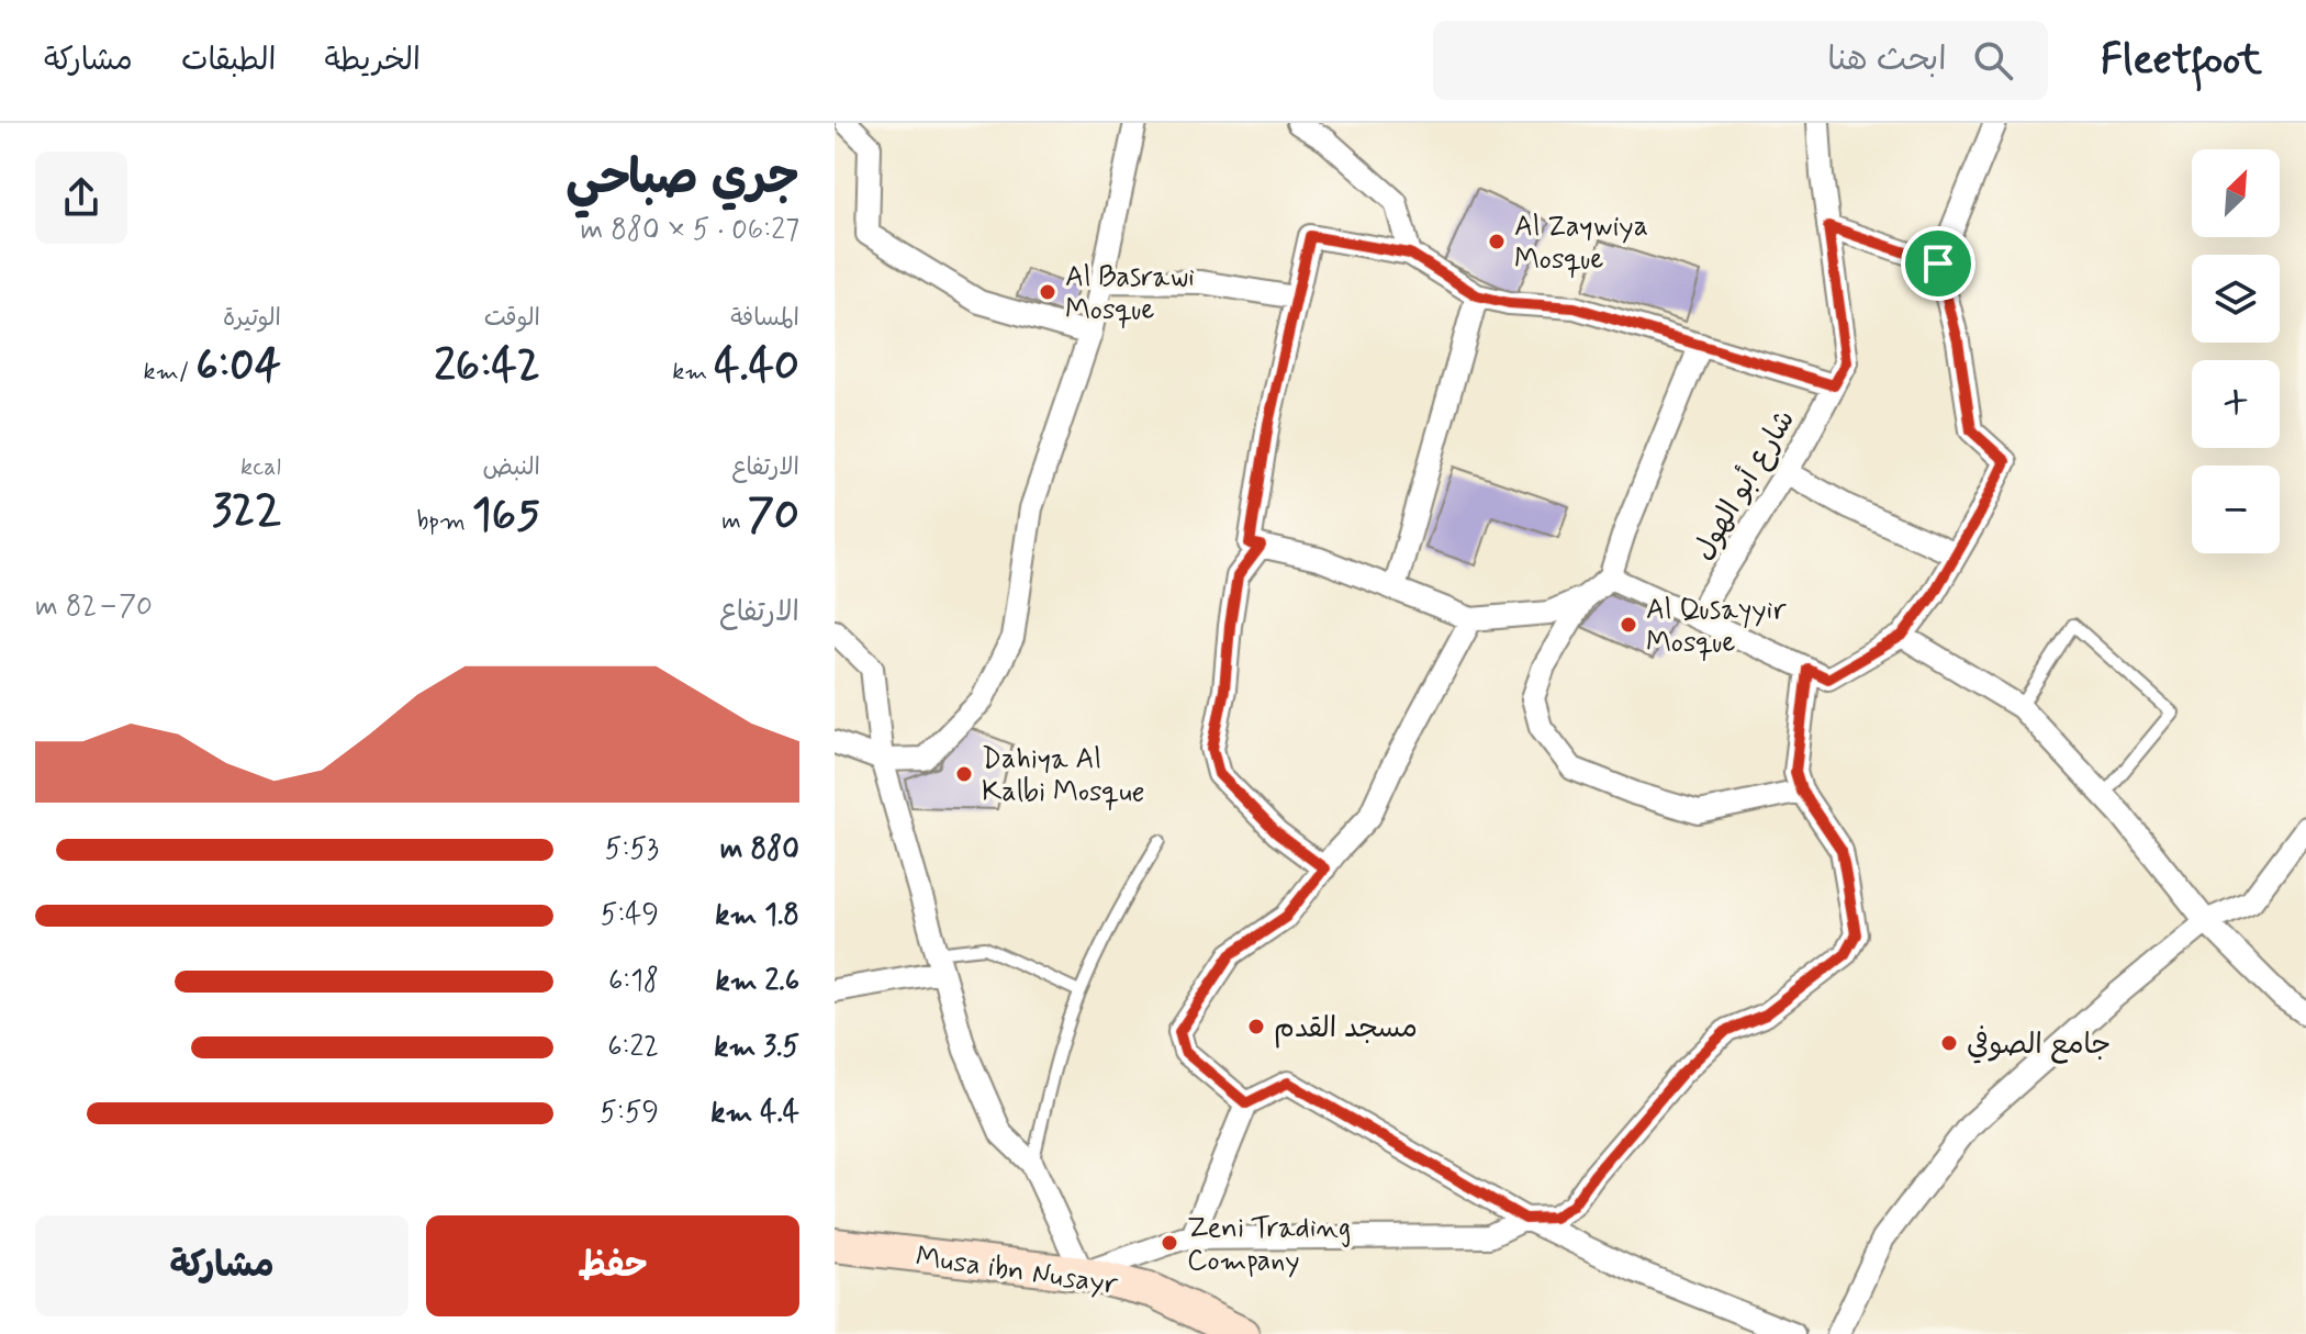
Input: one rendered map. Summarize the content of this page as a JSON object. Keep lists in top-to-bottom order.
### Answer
{
  "streets": {
    "main road": ["Musa ibn Nusayr"],
    "street": ["شارع أبو الهول"]
  },
  "places": [
    "Al Zaywiya Mosque",
    "Al Basrawi Mosque",
    "Al Qusayyir Mosque",
    "Dahiya Al Kalbi Mosque",
    "مسجد القدم",
    "جامع الصوفي",
    "Zeni Trading Company"
  ],
  "north": "top right",
  "page": {
    "header": "Fleetfoot",
    "search": "ابحث هنا",
    "nav": ["الخريطة", "الطبقات", "مشاركة"],
    "heading": ["جري صباحي", "06:27 · 5 × 880 m"],
    "map_buttons": ["+", "−"],
    "stats": [
      ["المسافة", "4.40 km"],
      ["الوقت", "26:42"],
      ["الوتيرة", "6:04 /km"],
      ["الارتفاع", "70 m"],
      ["النبض", "165 bpm"],
      ["kcal", "322"]
    ],
    "chart": ["الارتفاع", "70–82 m"],
    "list": [
      {
        "name": "880 m",
        "note": "5:53"
      },
      {
        "name": "1.8 km",
        "note": "5:49"
      },
      {
        "name": "2.6 km",
        "note": "6:18"
      },
      {
        "name": "3.5 km",
        "note": "6:22"
      },
      {
        "name": "4.4 km",
        "note": "5:59"
      }
    ],
    "buttons": ["حفظ", "مشاركة"]
  }
}
